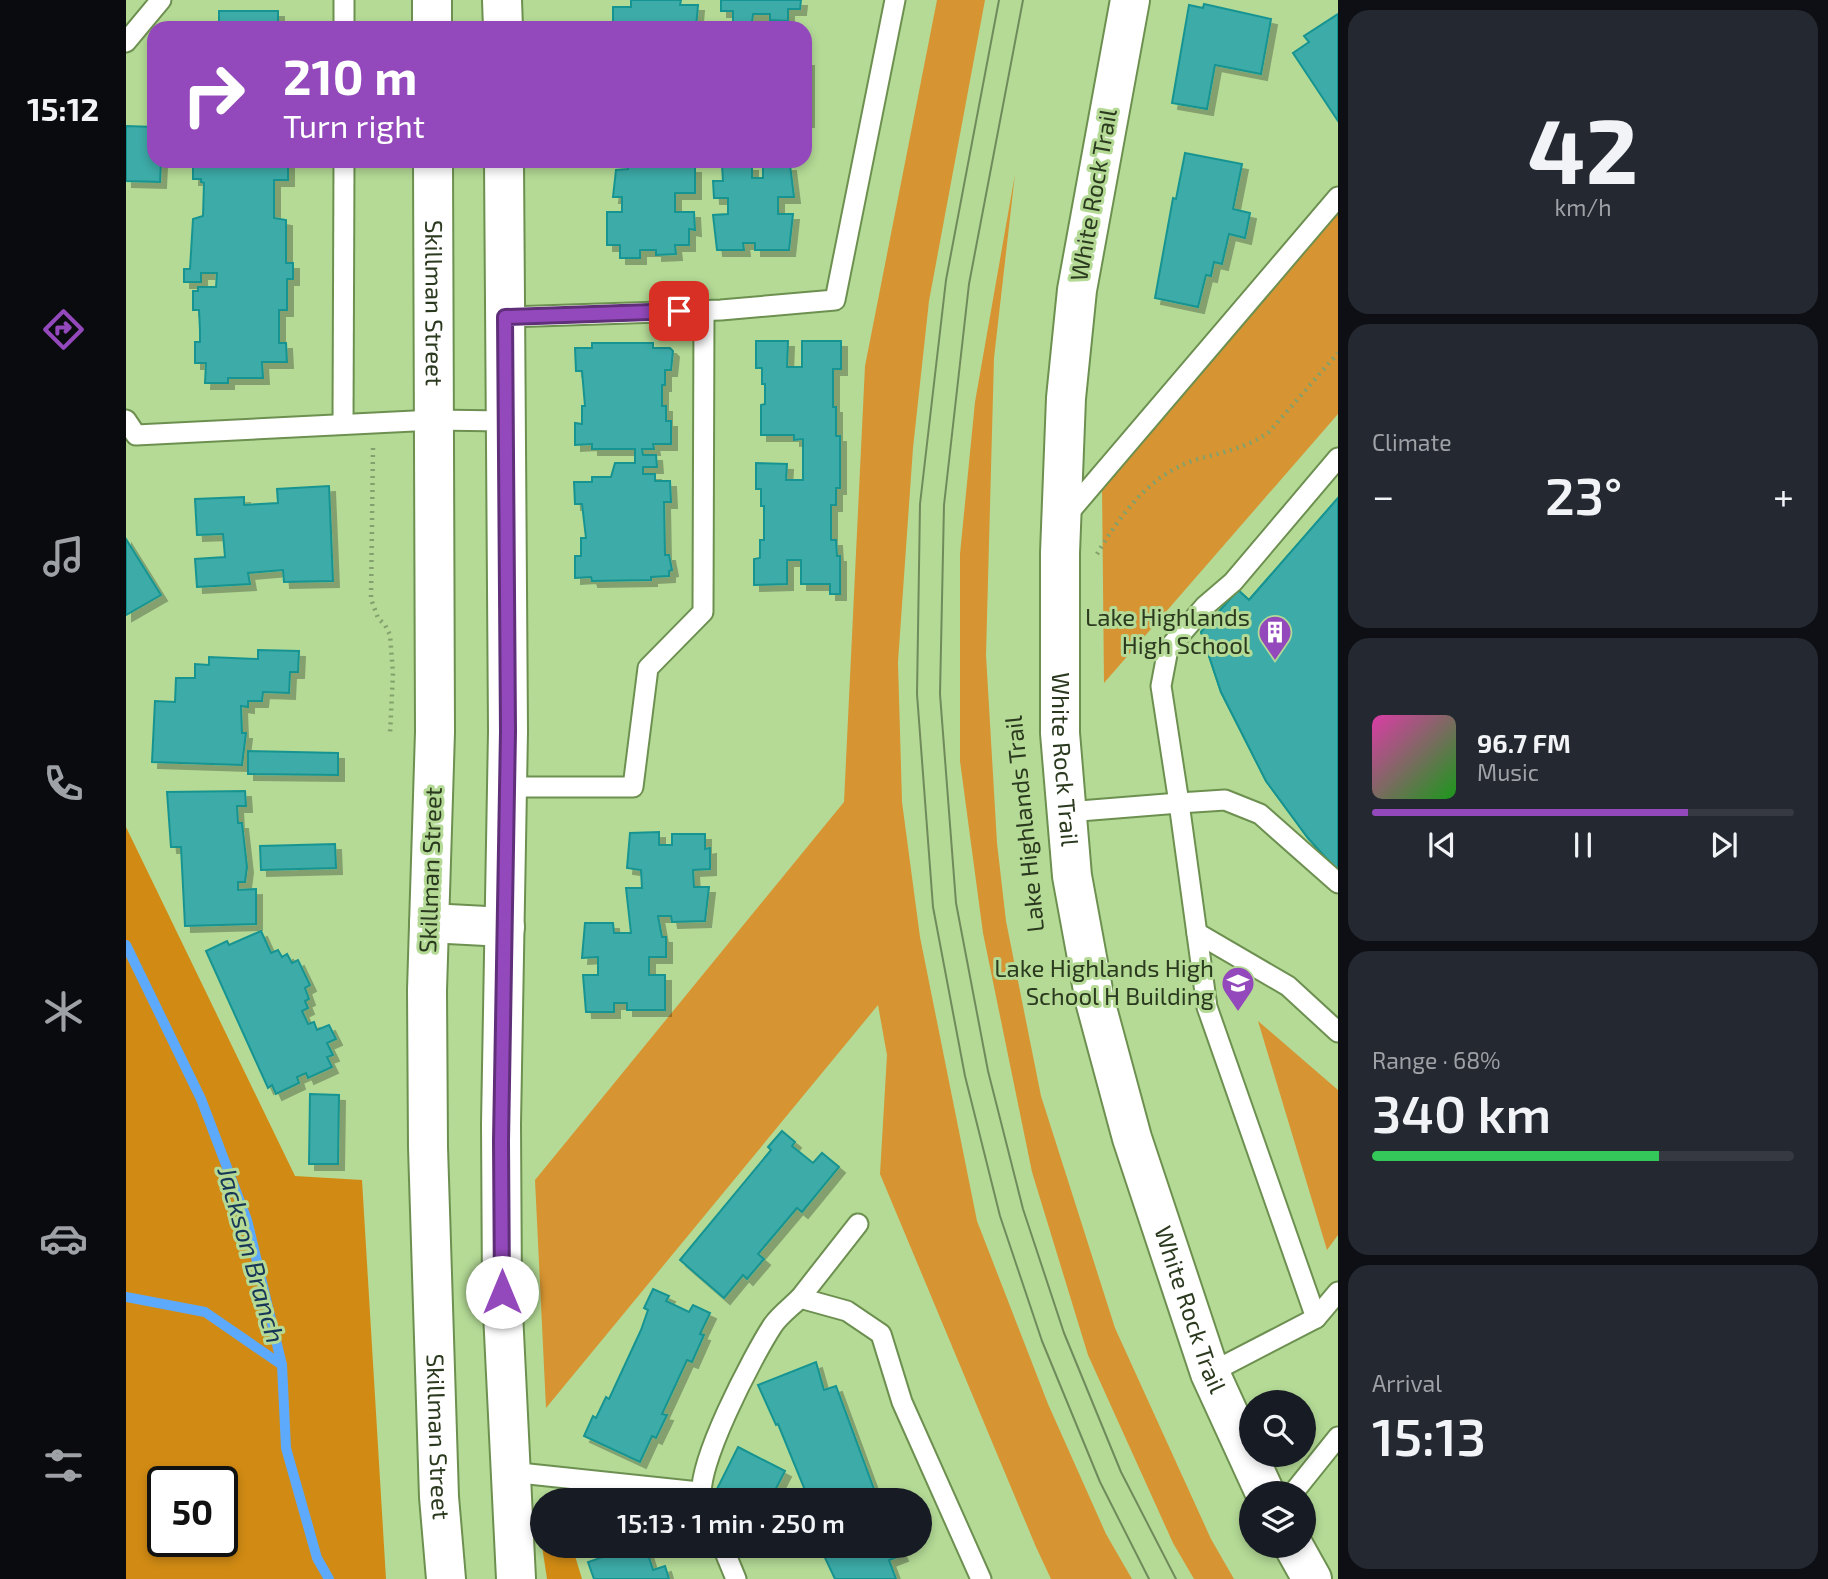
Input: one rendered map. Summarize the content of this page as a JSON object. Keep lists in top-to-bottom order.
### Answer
{
  "streets": {
    "main road": ["White Rock Trail", "Skillman Street"]
  },
  "water": ["Jackson Branch"],
  "places": {
    "building": ["Lake Highlands High School"],
    "school or university": ["Lake Highlands High School H Building"]
  },
  "page": {
    "tabs": "15:12",
    "tile": [
      ["42", "km/h"],
      "Climate",
      ["Range · 68%", "340 km"],
      ["Arrival", "15:13"]
    ],
    "turn": ["210 m", "Turn right"],
    "heat": ["−", "23°", "+"],
    "song": ["96.7 FM", "Music"],
    "limit": "50",
    "trip": "15:13 · 1 min · 250 m"
  }
}
